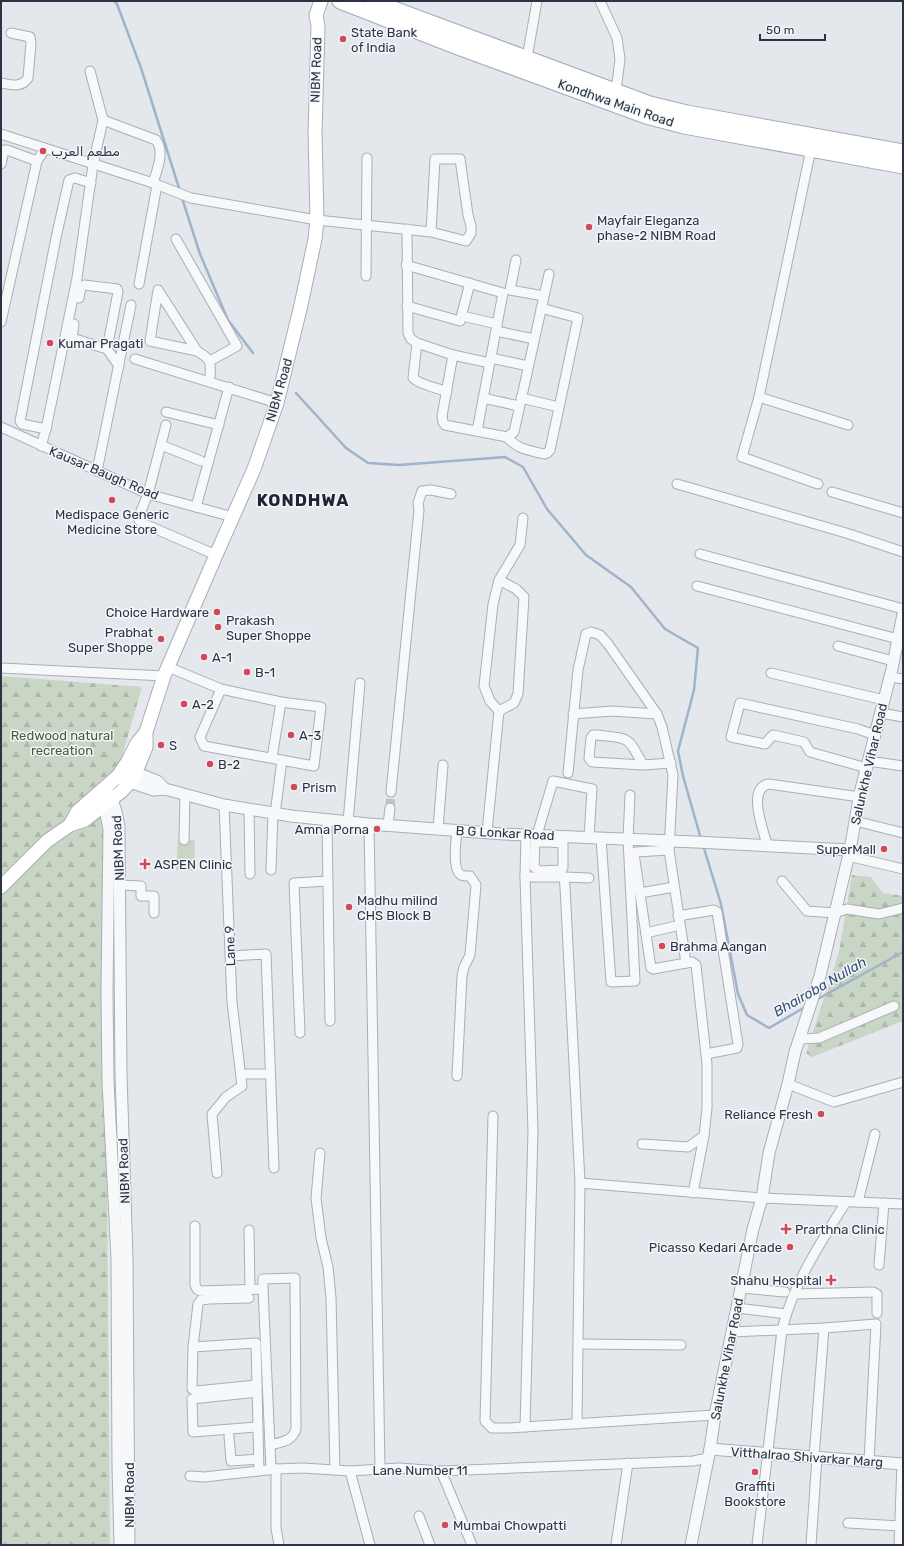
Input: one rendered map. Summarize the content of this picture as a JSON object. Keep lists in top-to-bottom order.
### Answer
{
  "streets": {
    "main road": ["NIBM Road", "Kondhwa Main Road"],
    "street": [
      "Kausar Baugh Road",
      "Salunkhe Vihar Road",
      "B G Lonkar Road",
      "Lane 9",
      "Vitthalrao Shivarkar Marg",
      "Lane Number 11"
    ]
  },
  "crossings": [
    ["NIBM Road", "Kausar Baugh Road"],
    ["NIBM Road", "B G Lonkar Road"],
    ["Salunkhe Vihar Road", "B G Lonkar Road"],
    ["Salunkhe Vihar Road", "Vitthalrao Shivarkar Marg"],
    ["Salunkhe Vihar Road", "Lane Number 11"],
    ["B G Lonkar Road", "Lane 9"],
    ["Vitthalrao Shivarkar Marg", "Lane Number 11"]
  ],
  "districts": ["KONDHWA"],
  "water": ["Bhairoba Nullah"],
  "parks": ["Redwood natural recreation"],
  "places": {
    "other": [
      "State Bank of India",
      "مطعم العرب",
      "Mayfair Eleganza phase-2 NIBM Road",
      "Kumar Pragati",
      "Medispace Generic Medicine Store",
      "Choice Hardware",
      "Prakash Super Shoppe",
      "Prabhat Super Shoppe",
      "A-1",
      "B-1",
      "A-2",
      "A-3",
      "S",
      "B-2",
      "Prism",
      "Amna Porna",
      "SuperMall",
      "Madhu milind CHS Block B",
      "Brahma Aangan",
      "Reliance Fresh",
      "Picasso Kedari Arcade",
      "Graffiti Bookstore",
      "Mumbai Chowpatti"
    ],
    "health": ["ASPEN Clinic", "Prarthna Clinic", "Shahu Hospital"]
  },
  "scale_bar": "50 m"
}
